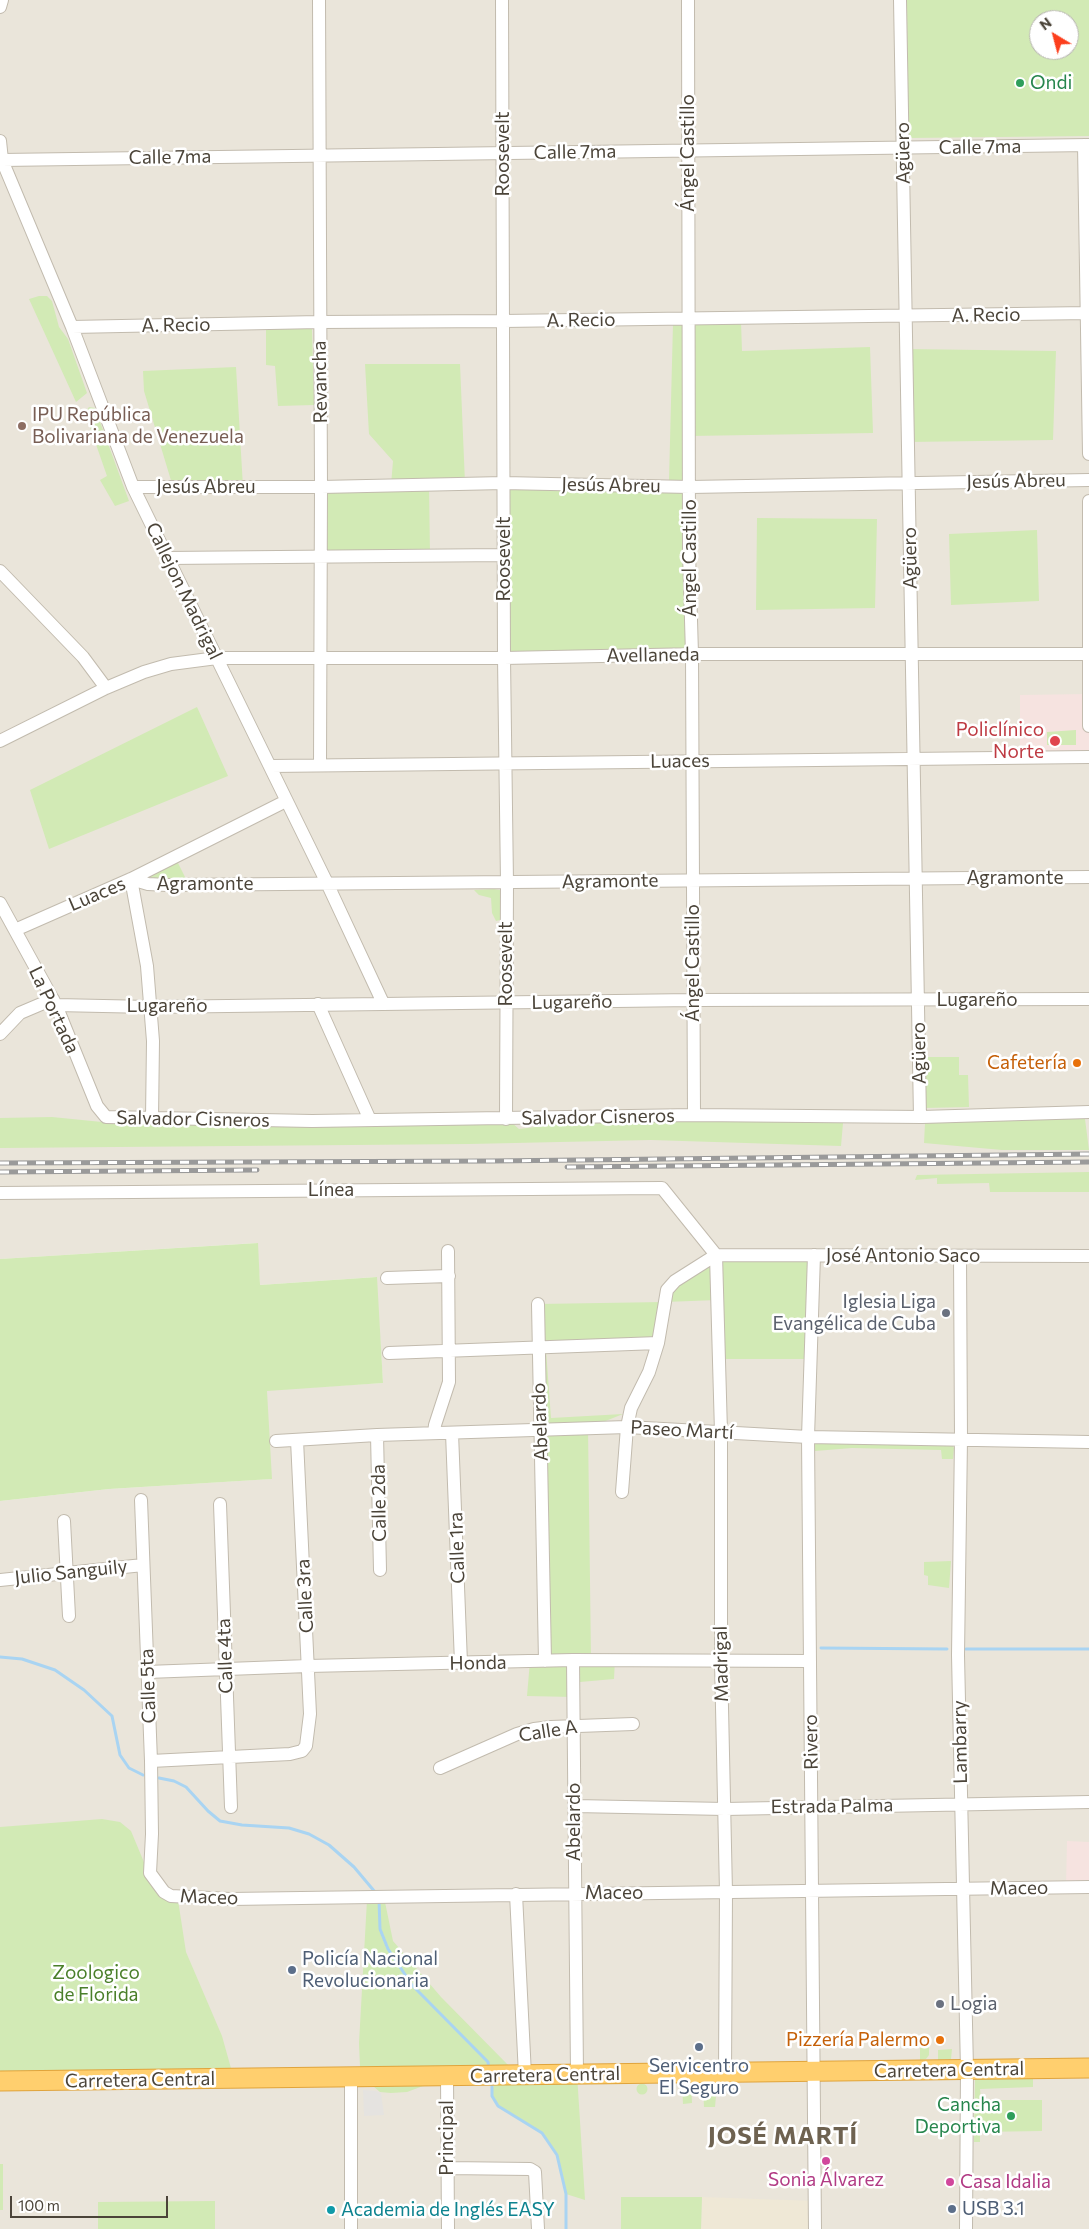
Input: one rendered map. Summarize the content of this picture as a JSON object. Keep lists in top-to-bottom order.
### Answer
{
  "streets": {
    "highway": ["Carretera Central"],
    "street": [
      "Calle 7ma",
      "Ángel Castillo",
      "Agüero",
      "Roosevelt",
      "A. Recio",
      "Revancha",
      "Jesús Abreu",
      "Callejon Madrigal",
      "Avellaneda",
      "Luaces",
      "Agramonte",
      "Lugareño",
      "La Portada",
      "Salvador Cisneros",
      "Línea",
      "José Antonio Saco",
      "Abelardo",
      "Paseo Martí",
      "Calle 2da",
      "Calle 1ra",
      "Julio Sanguily",
      "Calle 3ra",
      "Calle 4ta",
      "Honda",
      "Madrigal",
      "Calle 5ta",
      "Calle A",
      "Rivero",
      "Lambarry",
      "Estrada Palma",
      "Maceo",
      "Principal"
    ]
  },
  "crossings": [
    ["Calle 7ma", "Ángel Castillo"],
    ["Calle 7ma", "Agüero"],
    ["Calle 7ma", "Roosevelt"],
    ["Calle 7ma", "Revancha"],
    ["Calle 7ma", "Callejon Madrigal"],
    ["Ángel Castillo", "A. Recio"],
    ["Ángel Castillo", "Jesús Abreu"],
    ["Ángel Castillo", "Avellaneda"],
    ["Ángel Castillo", "Luaces"],
    ["Ángel Castillo", "Agramonte"],
    ["Ángel Castillo", "Lugareño"],
    ["Ángel Castillo", "Salvador Cisneros"],
    ["Agüero", "A. Recio"],
    ["Agüero", "Jesús Abreu"],
    ["Agüero", "Avellaneda"],
    ["Agüero", "Luaces"],
    ["Agüero", "Agramonte"],
    ["Agüero", "Lugareño"],
    ["Agüero", "Salvador Cisneros"],
    ["Roosevelt", "A. Recio"],
    ["Roosevelt", "Jesús Abreu"],
    ["Roosevelt", "Avellaneda"],
    ["Roosevelt", "Luaces"],
    ["Roosevelt", "Agramonte"],
    ["Roosevelt", "Lugareño"],
    ["Roosevelt", "Salvador Cisneros"],
    ["A. Recio", "Revancha"],
    ["A. Recio", "Callejon Madrigal"],
    ["Revancha", "Jesús Abreu"],
    ["Revancha", "Avellaneda"],
    ["Revancha", "Luaces"],
    ["Jesús Abreu", "Callejon Madrigal"],
    ["Callejon Madrigal", "Avellaneda"],
    ["Callejon Madrigal", "Luaces"],
    ["Callejon Madrigal", "Agramonte"],
    ["Callejon Madrigal", "Lugareño"],
    ["Luaces", "Agramonte"],
    ["Luaces", "La Portada"],
    ["Lugareño", "La Portada"],
    ["La Portada", "Salvador Cisneros"],
    ["Línea", "José Antonio Saco"],
    ["Línea", "Madrigal"],
    ["José Antonio Saco", "Madrigal"],
    ["José Antonio Saco", "Rivero"],
    ["José Antonio Saco", "Lambarry"],
    ["Abelardo", "Paseo Martí"],
    ["Abelardo", "Honda"],
    ["Abelardo", "Calle A"],
    ["Abelardo", "Estrada Palma"],
    ["Abelardo", "Maceo"],
    ["Abelardo", "Carretera Central"],
    ["Paseo Martí", "Calle 2da"],
    ["Paseo Martí", "Calle 1ra"],
    ["Paseo Martí", "Calle 3ra"],
    ["Paseo Martí", "Madrigal"],
    ["Paseo Martí", "Rivero"],
    ["Paseo Martí", "Lambarry"],
    ["Calle 1ra", "Honda"],
    ["Julio Sanguily", "Calle 5ta"],
    ["Calle 3ra", "Calle 4ta"],
    ["Calle 3ra", "Honda"],
    ["Calle 4ta", "Honda"],
    ["Honda", "Madrigal"],
    ["Honda", "Calle 5ta"],
    ["Honda", "Rivero"],
    ["Madrigal", "Estrada Palma"],
    ["Madrigal", "Maceo"],
    ["Madrigal", "Carretera Central"],
    ["Calle 5ta", "Maceo"],
    ["Rivero", "Estrada Palma"],
    ["Rivero", "Maceo"],
    ["Rivero", "Carretera Central"],
    ["Lambarry", "Estrada Palma"],
    ["Lambarry", "Maceo"],
    ["Lambarry", "Carretera Central"],
    ["Carretera Central", "Principal"]
  ],
  "districts": ["JOSÉ MARTÍ"],
  "parks": ["Zoologico de Florida"],
  "places": [
    "Ondi",
    "IPU República Bolivariana de Venezuela",
    "Policlínico Norte",
    "Cafetería",
    "Iglesia Liga Evangélica de Cuba",
    "Policía Nacional Revolucionaria",
    "Logia",
    "Pizzería Palermo",
    "Servicentro El Seguro",
    "Cancha Deportiva",
    "Sonia Álvarez",
    "Casa Idalia",
    "USB 3.1",
    "Academia de Inglés EASY"
  ],
  "scale_bar": "100 m",
  "north": "top left"
}
